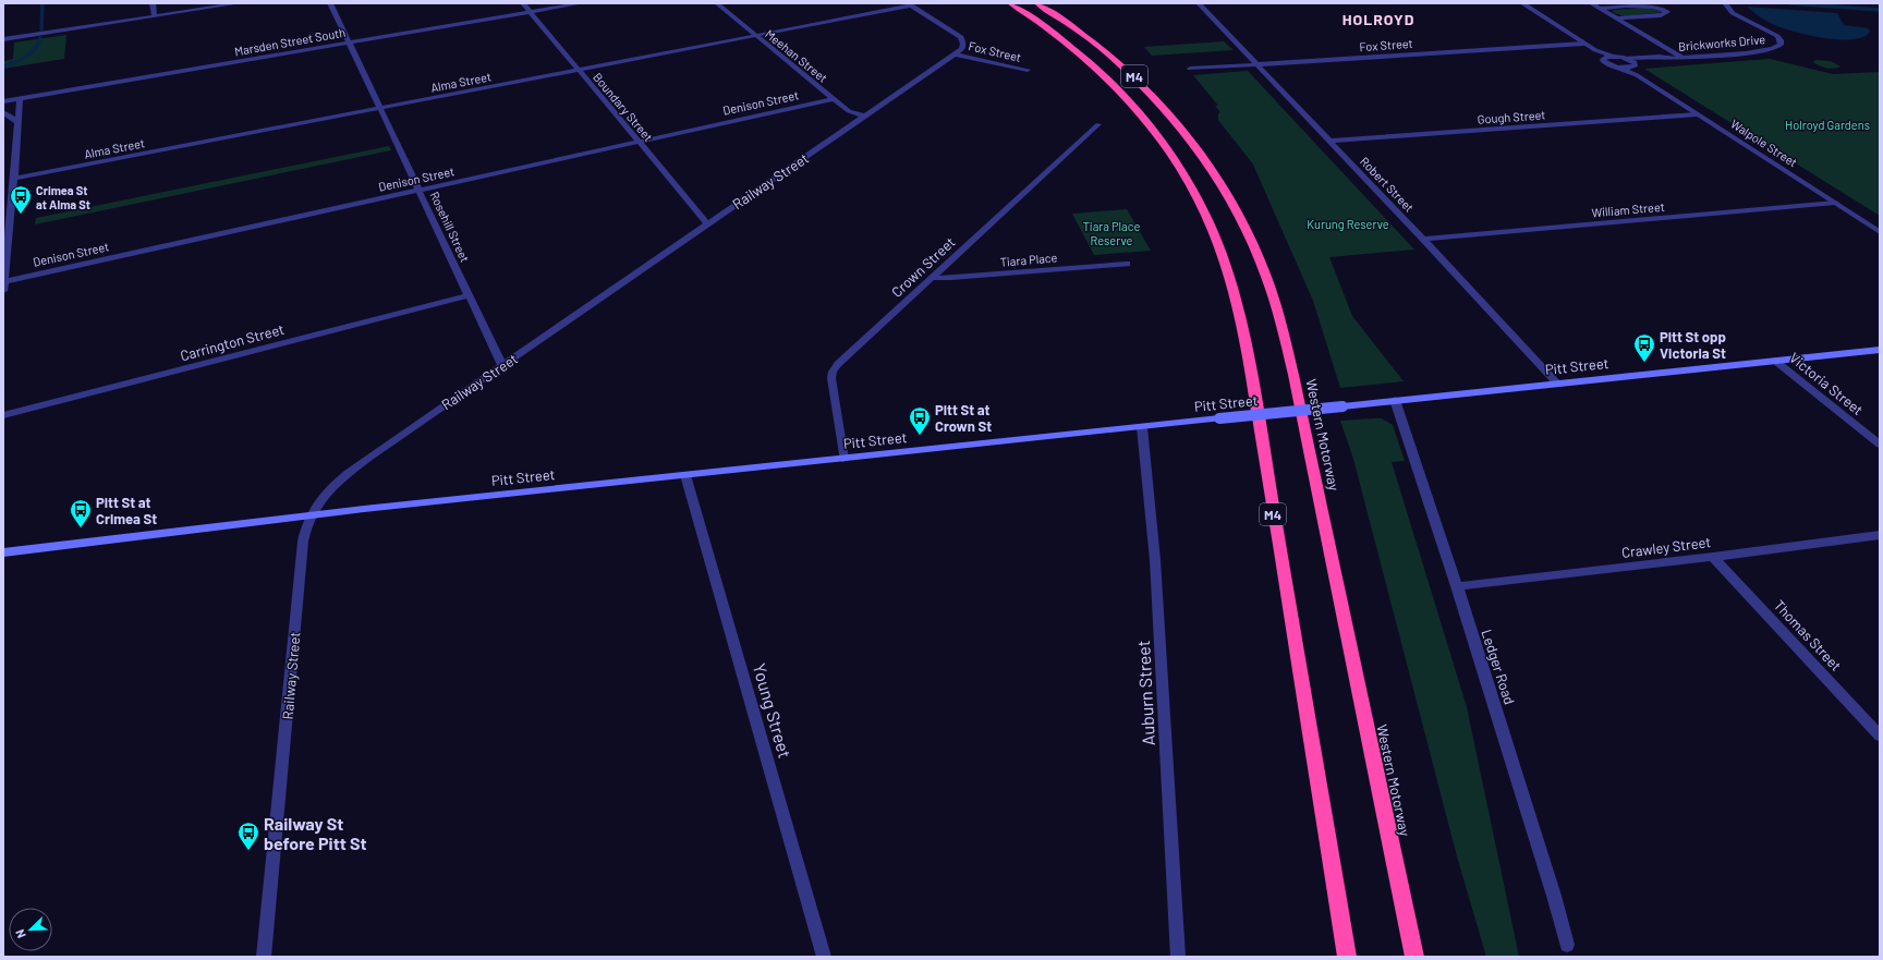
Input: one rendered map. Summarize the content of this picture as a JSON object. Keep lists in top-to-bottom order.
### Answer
{
  "streets": {
    "highway": ["M4", "Western Motorway"],
    "main road": ["Pitt Street"],
    "street": [
      "Marsden Street South",
      "Brickworks Drive",
      "Fox Street",
      "Meehan Street",
      "Alma Street",
      "Denison Street",
      "Boundary Street",
      "Gough Street",
      "Walpole Street",
      "Railway Street",
      "Robert Street",
      "William Street",
      "Rosehill Street",
      "Tiara Place",
      "Crown Street",
      "Carrington Street",
      "Victoria Street",
      "Crawley Street",
      "Thomas Street",
      "Ledger Road",
      "Auburn Street",
      "Young Street"
    ]
  },
  "crossings": [
    ["Marsden Street South", "Boundary Street"],
    ["Marsden Street South", "Rosehill Street"],
    ["Brickworks Drive", "Walpole Street"],
    ["Fox Street", "Railway Street"],
    ["Fox Street", "Robert Street"],
    ["Meehan Street", "Alma Street"],
    ["Meehan Street", "Denison Street"],
    ["Meehan Street", "Railway Street"],
    ["Alma Street", "Boundary Street"],
    ["Alma Street", "Rosehill Street"],
    ["Denison Street", "Boundary Street"],
    ["Denison Street", "Rosehill Street"],
    ["Boundary Street", "Railway Street"],
    ["Gough Street", "Walpole Street"],
    ["Gough Street", "Robert Street"],
    ["Walpole Street", "William Street"],
    ["Railway Street", "Rosehill Street"],
    ["Railway Street", "Pitt Street"],
    ["Robert Street", "William Street"],
    ["Robert Street", "Pitt Street"],
    ["Rosehill Street", "Carrington Street"],
    ["Tiara Place", "Crown Street"],
    ["Crown Street", "Pitt Street"],
    ["Pitt Street", "Victoria Street"],
    ["Pitt Street", "Ledger Road"],
    ["Pitt Street", "Auburn Street"],
    ["Pitt Street", "Young Street"],
    ["Crawley Street", "Thomas Street"],
    ["Crawley Street", "Ledger Road"]
  ],
  "districts": ["HOLROYD"],
  "parks": ["Holroyd Gardens", "Kurung Reserve", "Tiara Place Reserve"],
  "places": {
    "bus stop": [
      "Crimea St at Alma St",
      "Pitt St opp Victoria St",
      "Pitt St at Crown St",
      "Pitt St at Crimea St",
      "Railway St before Pitt St"
    ]
  },
  "north": "bottom left"
}
